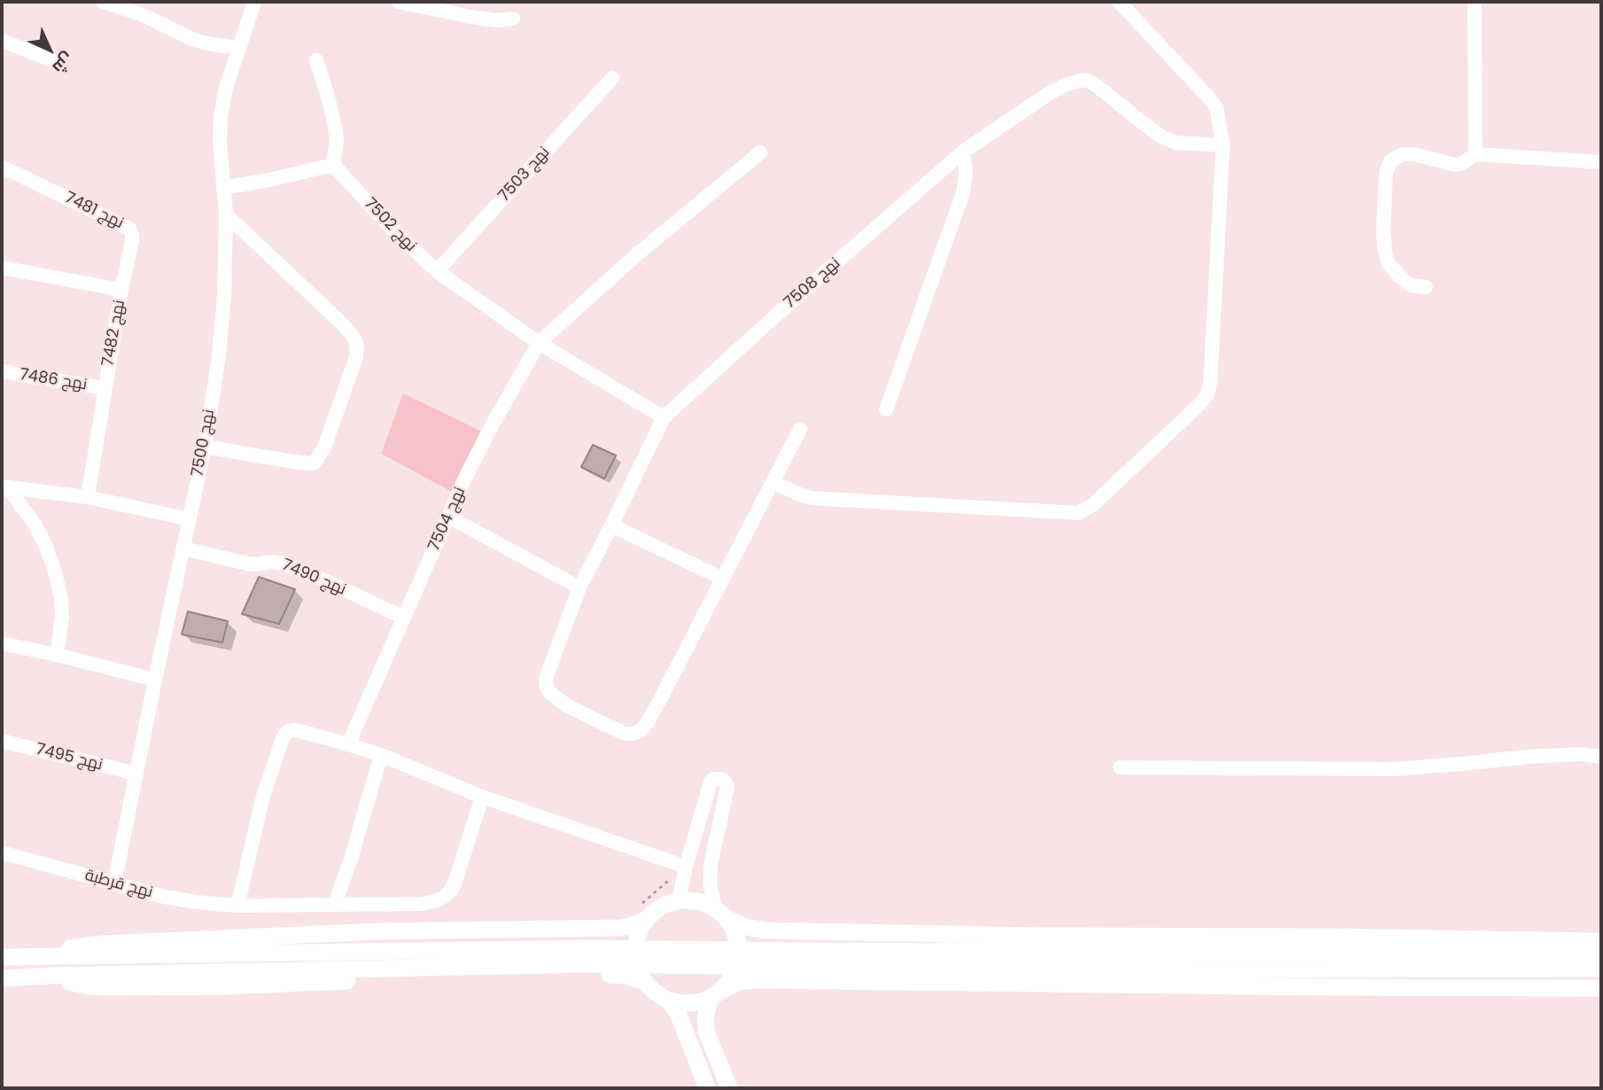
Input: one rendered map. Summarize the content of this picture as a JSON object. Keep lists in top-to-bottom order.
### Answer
{
  "streets": {
    "street": [
      "نهج 7503",
      "نهج 7481",
      "نهج 7502",
      "نهج 7508",
      "نهج 7482",
      "نهج 7486",
      "نهج 7500",
      "نهج 7504",
      "نهج 7490",
      "نهج 7495",
      "نهج قرطبة"
    ]
  },
  "crossings": [
    ["نهج 7503", "نهج 7502"],
    ["نهج 7481", "نهج 7482"],
    ["نهج 7502", "نهج 7508"],
    ["نهج 7502", "نهج 7504"],
    ["نهج 7482", "نهج 7486"],
    ["نهج 7500", "نهج 7490"],
    ["نهج 7500", "نهج 7495"],
    ["نهج 7500", "نهج قرطبة"],
    ["نهج 7504", "نهج 7490"]
  ],
  "north": "bottom right"
}
